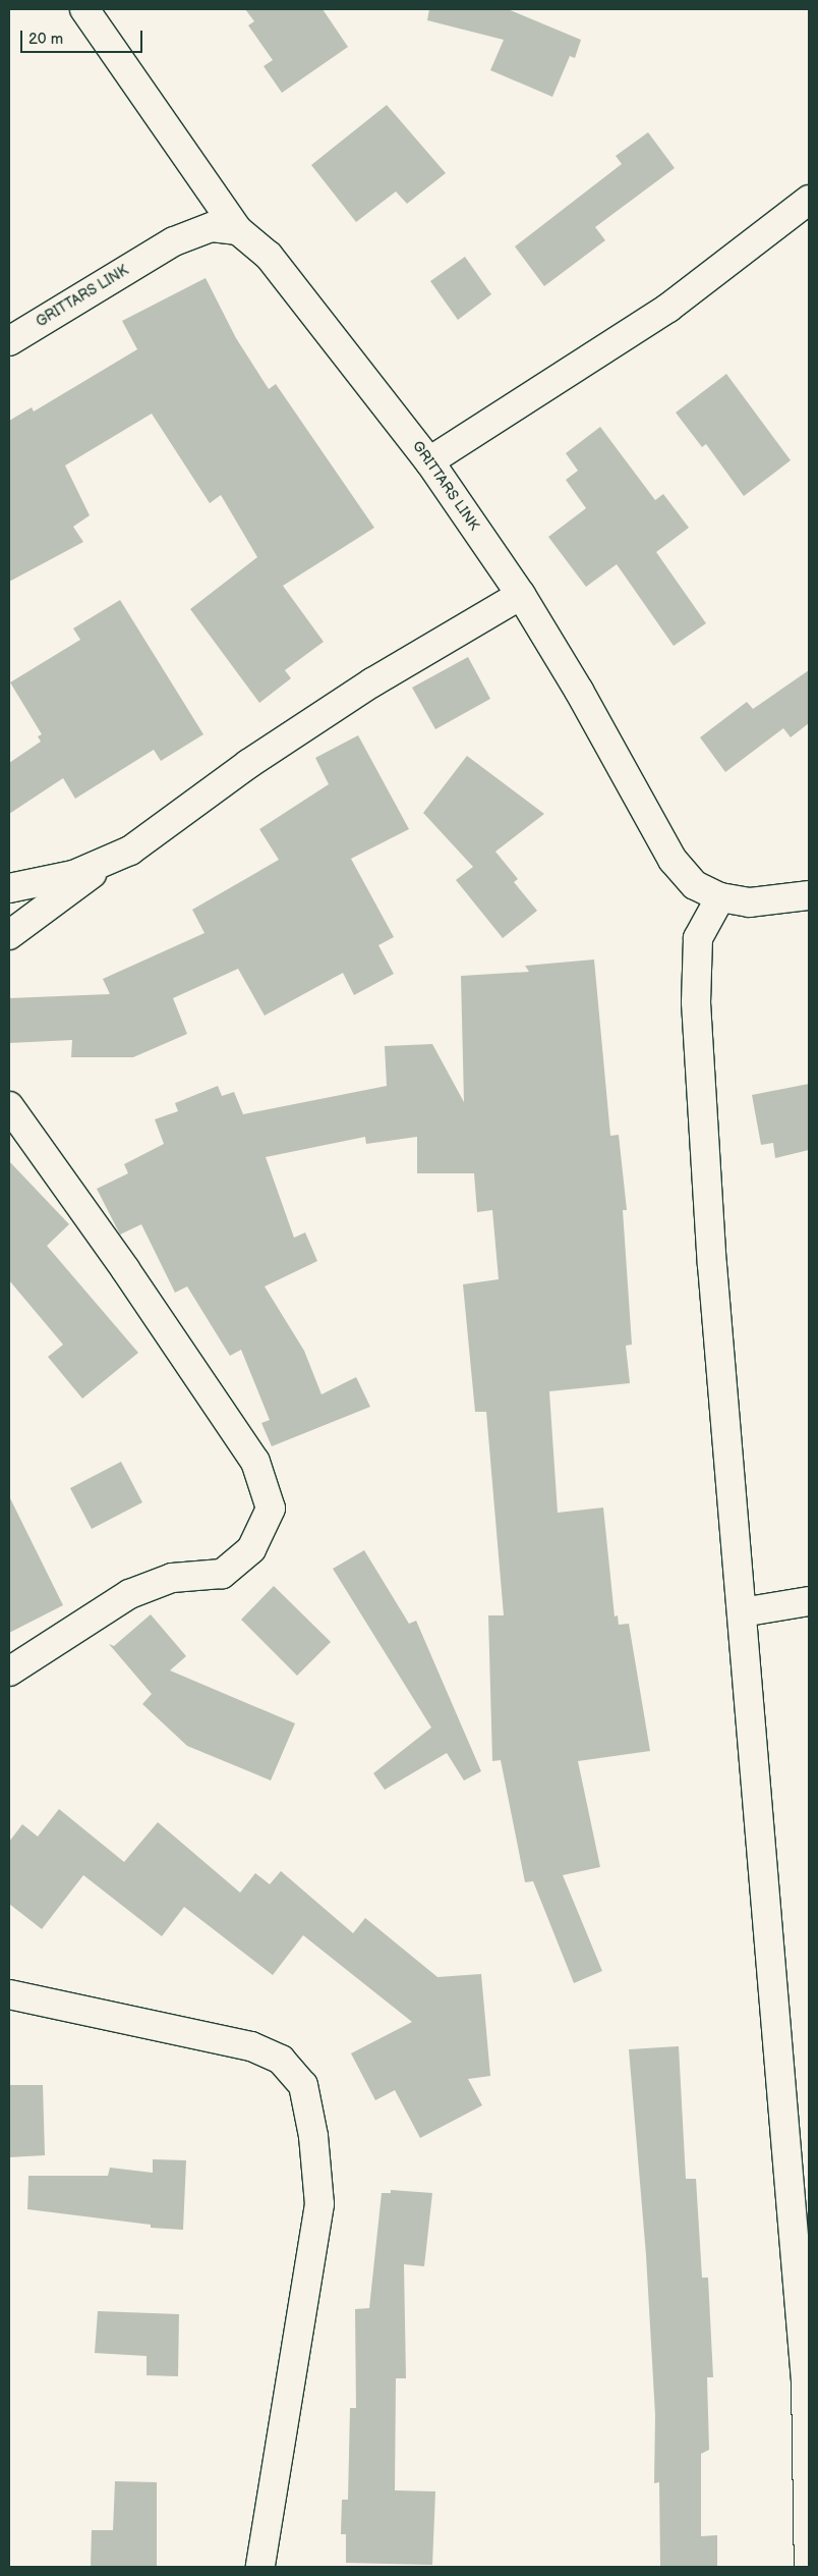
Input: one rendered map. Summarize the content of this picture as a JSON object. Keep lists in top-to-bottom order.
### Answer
{
  "streets": {
    "street": ["GRITTARS LINK"]
  },
  "scale_bar": "20 m"
}
